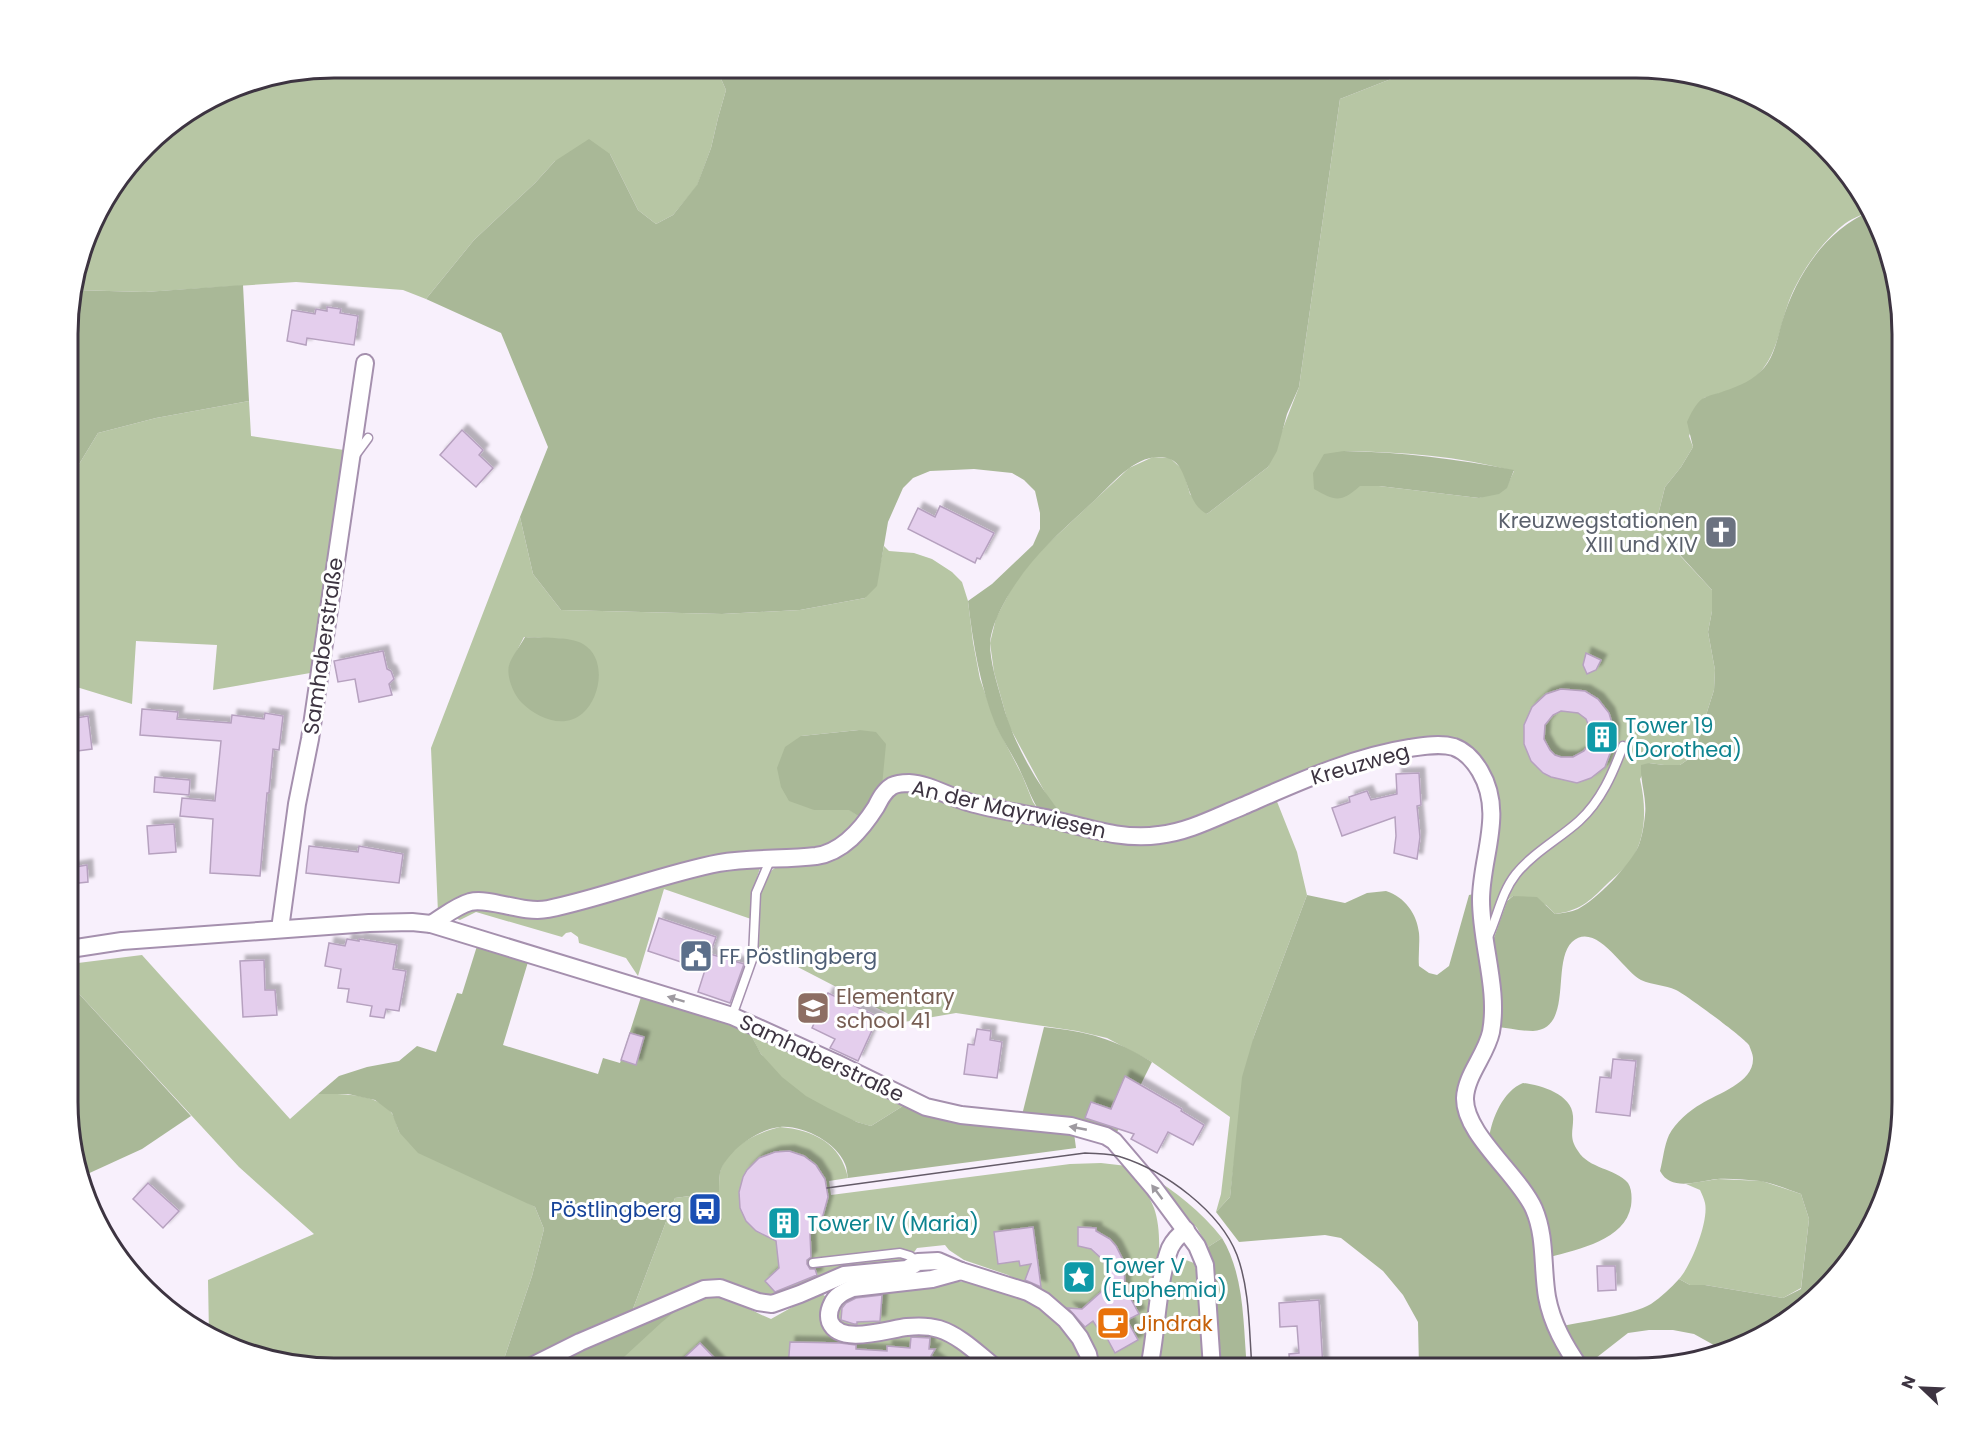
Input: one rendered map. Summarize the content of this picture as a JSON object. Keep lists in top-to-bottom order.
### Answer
{
  "streets": {
    "street": ["Samhaberstraße", "Kreuzweg", "An der Mayrwiesen"]
  },
  "crossings": [
    ["Samhaberstraße", "An der Mayrwiesen"],
    ["Kreuzweg", "An der Mayrwiesen"]
  ],
  "one_way": ["Samhaberstraße"],
  "places": {
    "church": ["Kreuzwegstationen XIII und XIV"],
    "building": ["Tower 19 (Dorothea)", "Tower IV (Maria)"],
    "public building": ["FF Pöstlingberg"],
    "school or university": ["Elementary school 41"],
    "bus stop": ["Pöstlingberg"],
    "place": ["Tower V (Euphemia)"],
    "cafe": ["Jindrak"]
  },
  "north": "top left"
}
